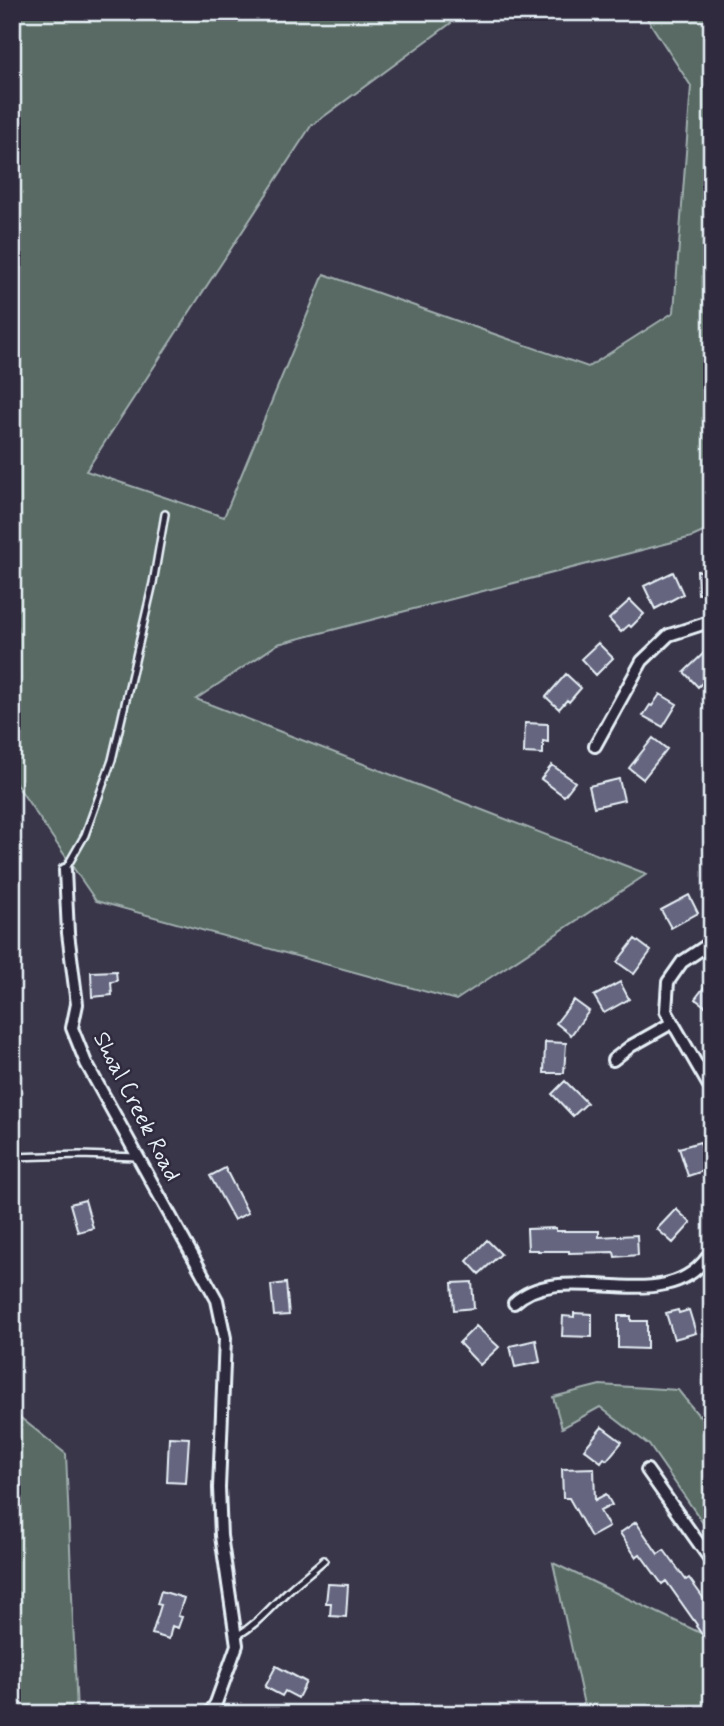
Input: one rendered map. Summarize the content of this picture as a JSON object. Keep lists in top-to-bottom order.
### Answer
{
  "streets": {
    "street": ["Shoal Creek Road"]
  }
}
